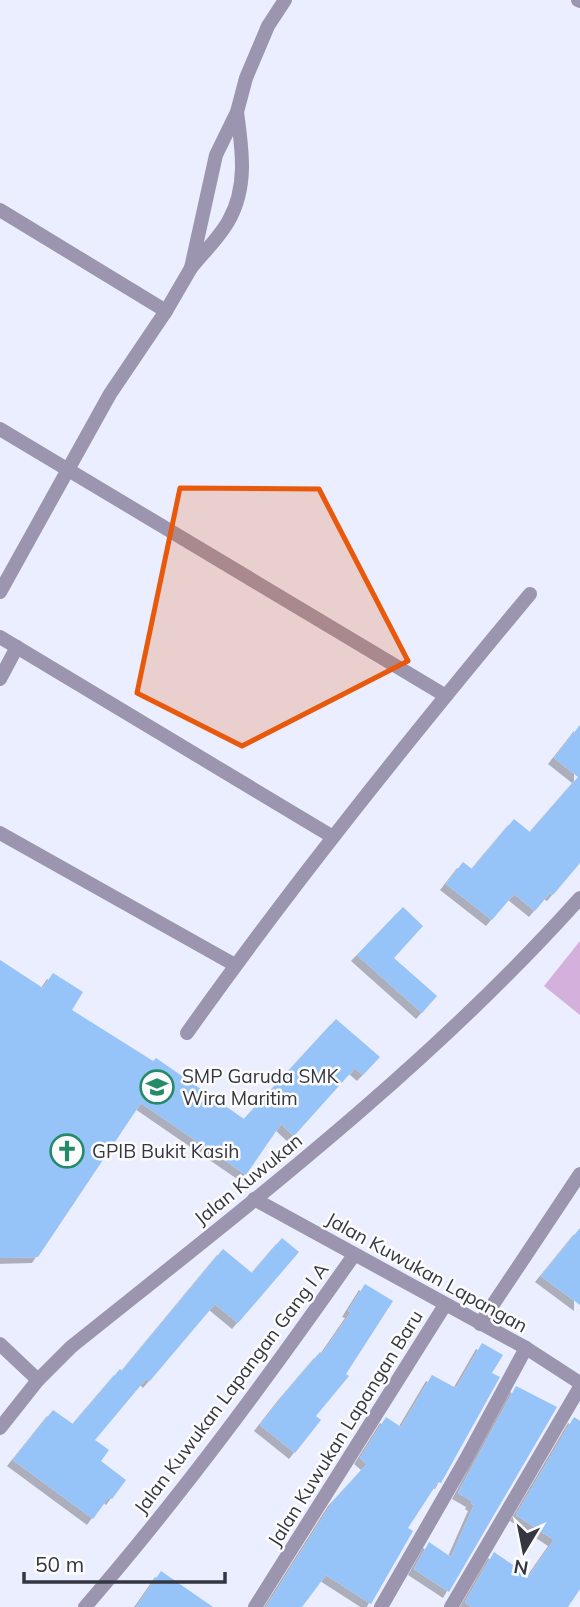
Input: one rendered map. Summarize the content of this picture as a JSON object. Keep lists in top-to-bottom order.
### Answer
{
  "streets": {
    "street": [
      "Jalan Kuwukan",
      "Jalan Kuwukan Lapangan",
      "Jalan Kuwukan Lapangan Gang I A",
      "Jalan Kuwukan Lapangan Baru"
    ]
  },
  "crossings": [
    ["Jalan Kuwukan", "Jalan Kuwukan Lapangan"],
    ["Jalan Kuwukan Lapangan", "Jalan Kuwukan Lapangan Gang I A"],
    ["Jalan Kuwukan Lapangan", "Jalan Kuwukan Lapangan Baru"]
  ],
  "places": {
    "school or university": ["SMP Garuda SMK Wira Maritim"],
    "church": ["GPIB Bukit Kasih"]
  },
  "scale_bar": "50 m",
  "north": "bottom"
}
